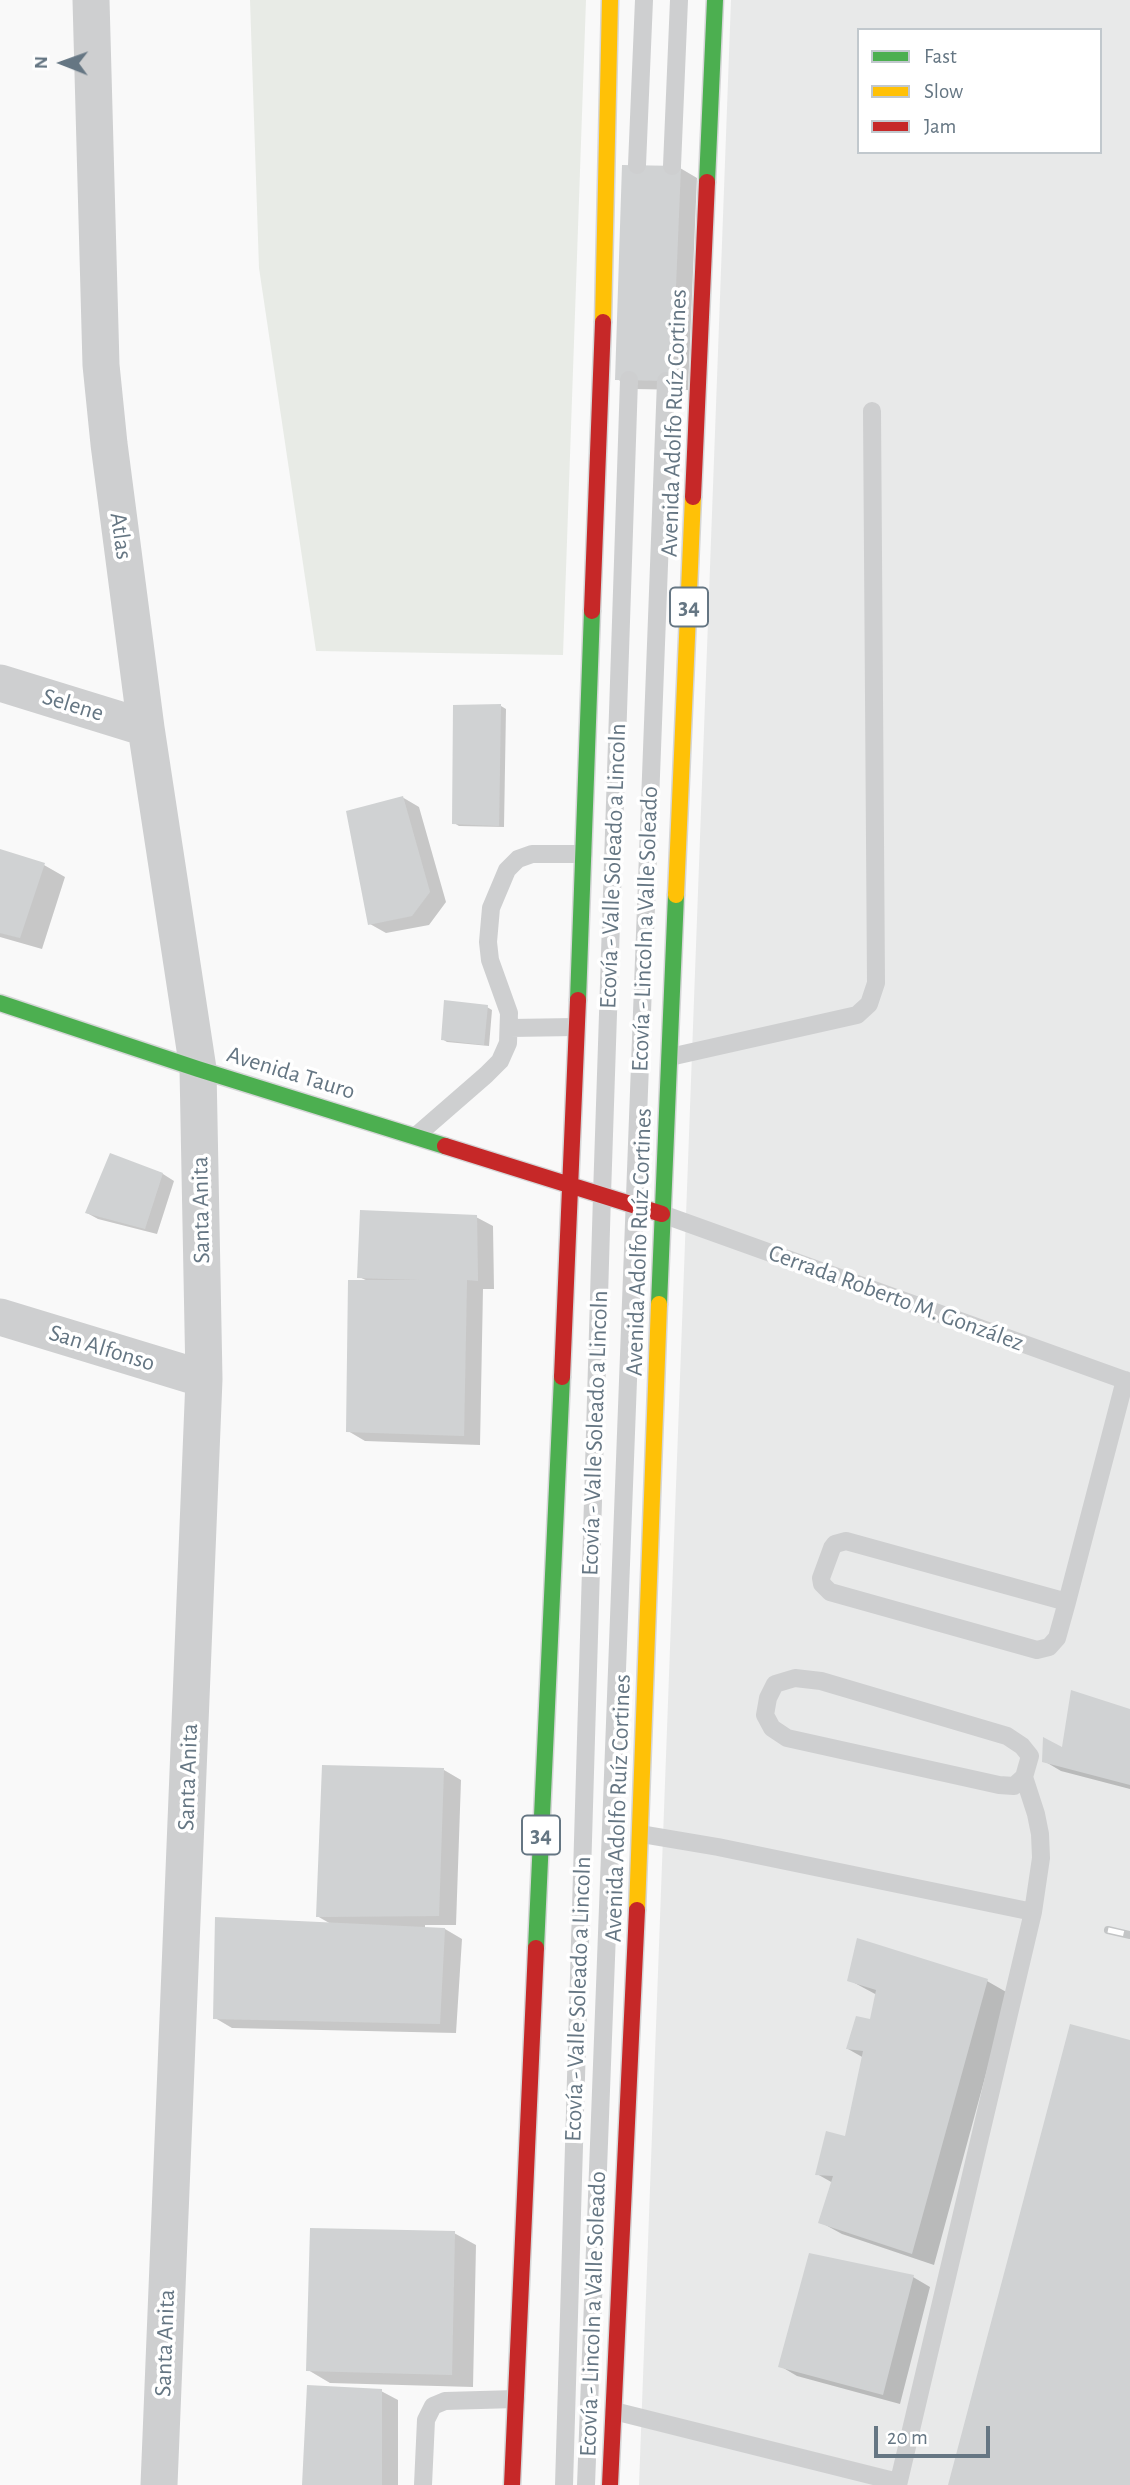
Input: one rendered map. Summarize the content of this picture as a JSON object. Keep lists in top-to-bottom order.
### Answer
{
  "streets": {
    "main road": ["Avenida Adolfo Ruíz Cortines", "34", "Avenida Tauro"],
    "street": [
      "Atlas",
      "Selene",
      "Santa Anita",
      "San Alfonso"
    ],
    "lane": ["Ecovía - Valle Soleado a Lincoln", "Ecovía - Lincoln a Valle Soleado", "Cerrada Roberto M. González"]
  },
  "crossings": [
    ["Avenida Adolfo Ruíz Cortines", "Avenida Tauro"],
    ["Avenida Adolfo Ruíz Cortines", "Cerrada Roberto M. González"],
    ["Atlas", "Selene"],
    ["Atlas", "Avenida Tauro"],
    ["Atlas", "Santa Anita"],
    ["34", "Avenida Tauro"],
    ["Ecovía - Valle Soleado a Lincoln", "Avenida Tauro"],
    ["Ecovía - Lincoln a Valle Soleado", "Avenida Tauro"],
    ["Avenida Tauro", "Santa Anita"],
    ["Avenida Tauro", "Cerrada Roberto M. González"],
    ["Santa Anita", "San Alfonso"]
  ],
  "legend": ["Fast", "Slow", "Jam"],
  "scale_bar": "20 m",
  "north": "left"
}
